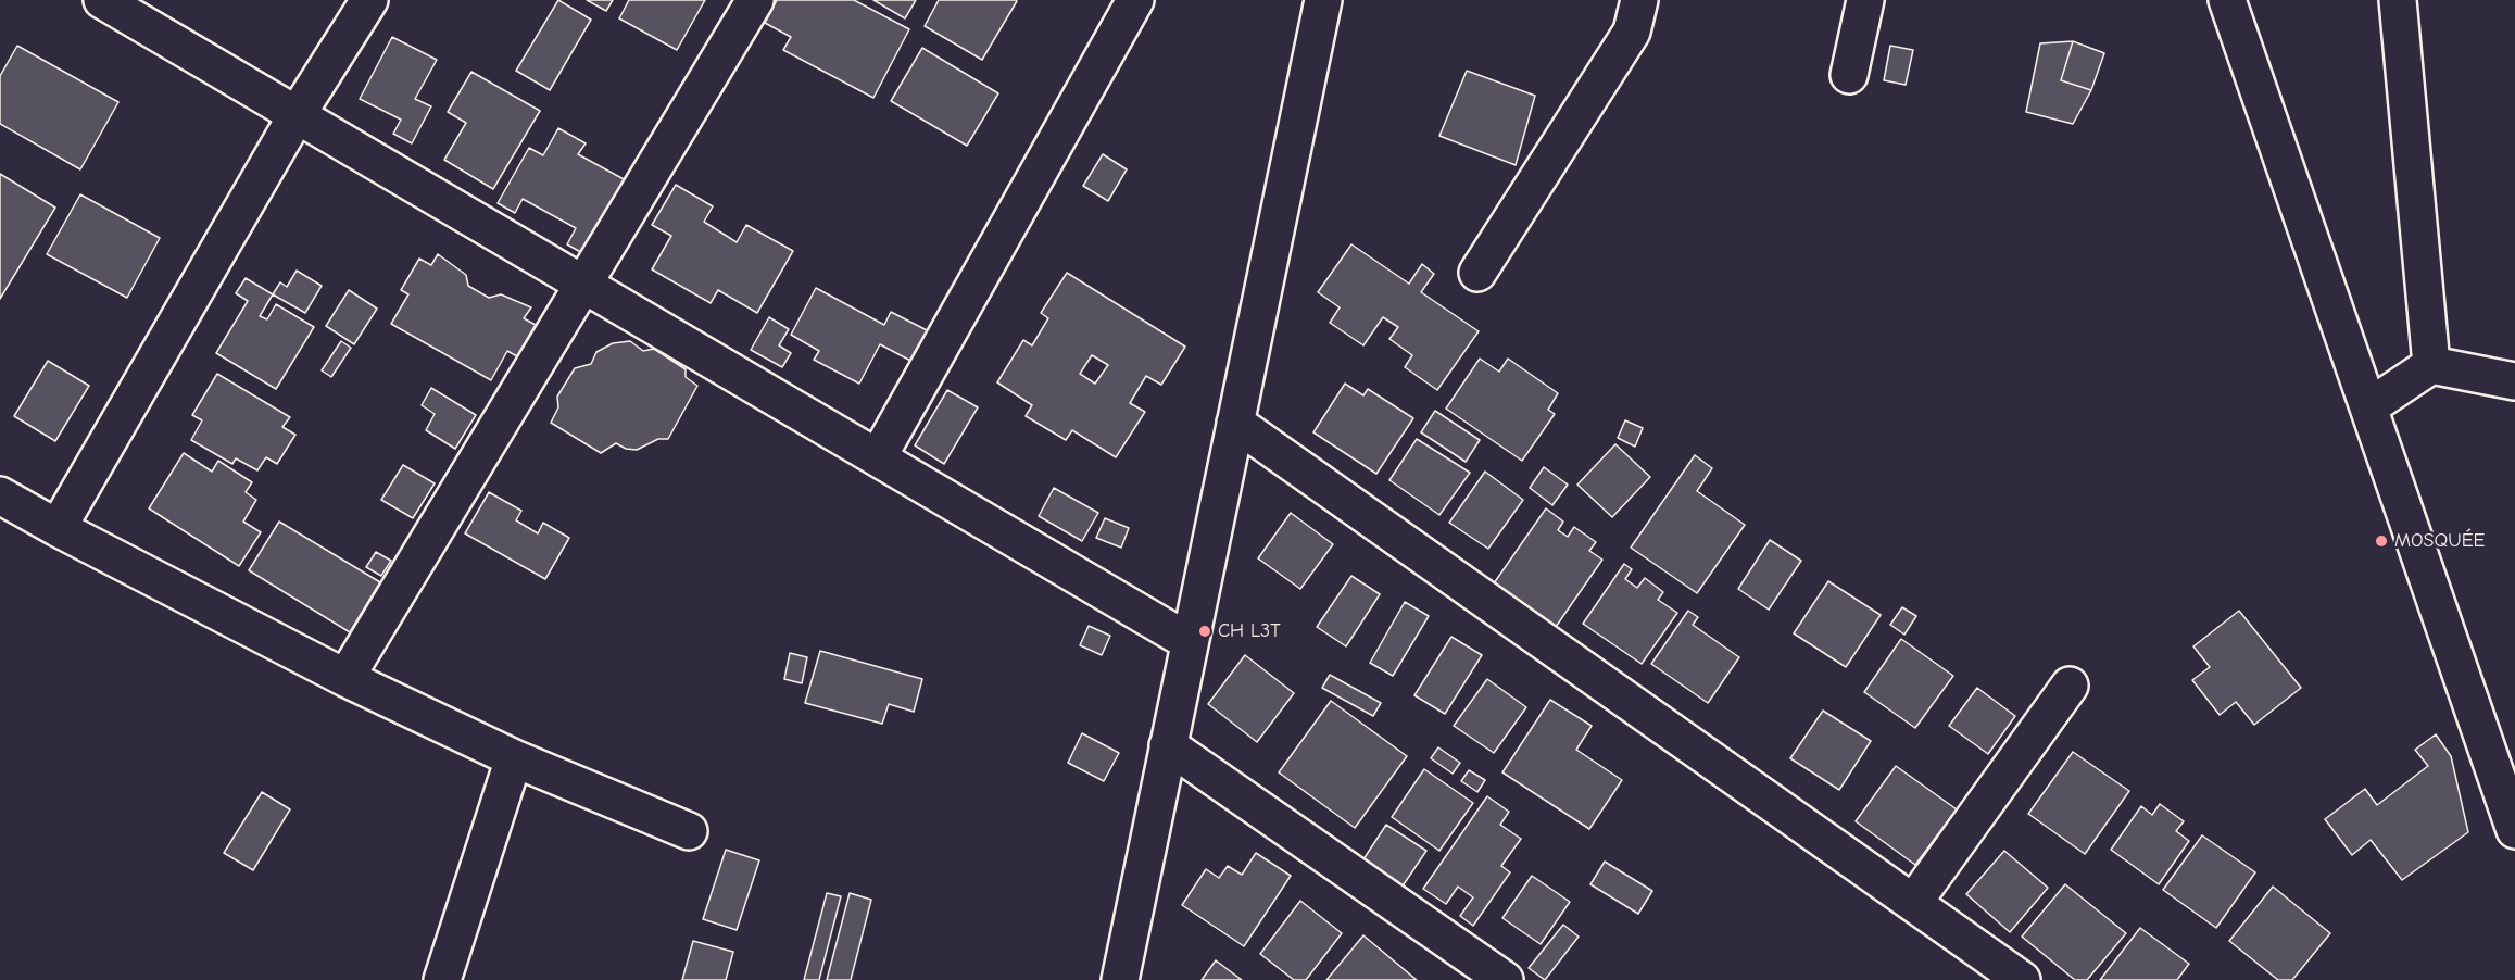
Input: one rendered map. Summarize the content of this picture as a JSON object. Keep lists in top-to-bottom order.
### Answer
{
  "places": ["MOSQUÉE", "CH L3T"]
}
